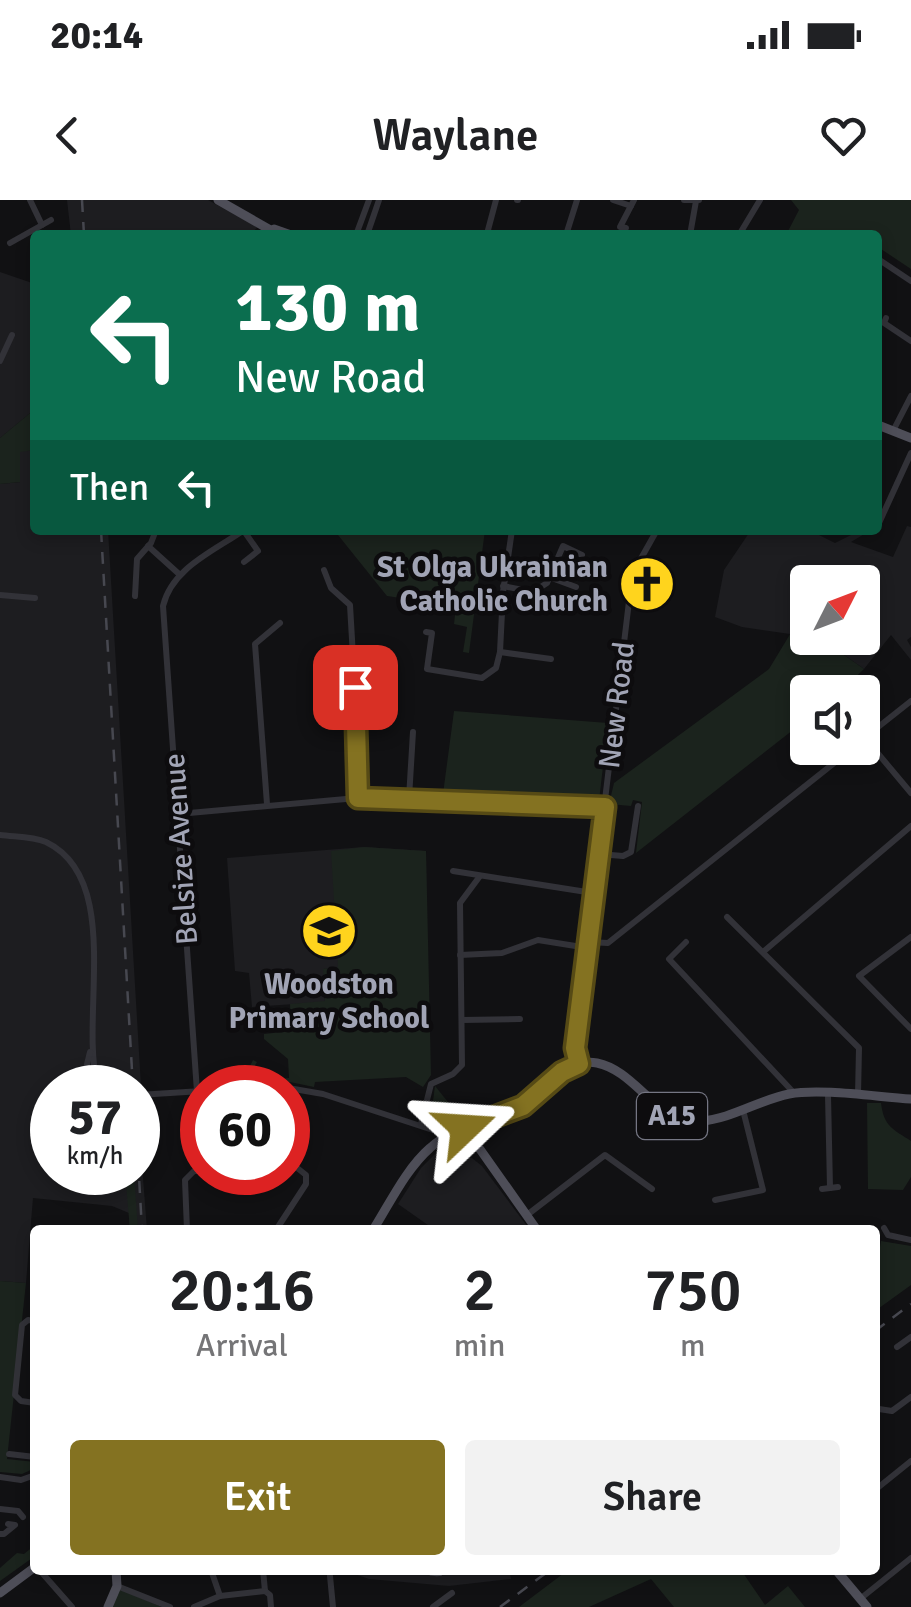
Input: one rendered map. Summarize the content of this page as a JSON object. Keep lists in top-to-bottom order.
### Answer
{
  "streets": {
    "main road": ["A15"],
    "street": ["New Road", "Belsize Avenue"]
  },
  "crossings": [
    ["New Road", "A15"]
  ],
  "places": {
    "church": ["St Olga Ukrainian Catholic Church"],
    "school or university": ["Woodston Primary School"]
  },
  "north": "top right",
  "page": {
    "status": "20:14",
    "header": "Waylane",
    "turn": ["130 m", "New Road"],
    "then": "Then",
    "speed": "57 km/h",
    "limit": "60",
    "eta": [
      "20:16",
      "Arrival",
      "2",
      "min",
      "750",
      "m"
    ],
    "buttons": ["Exit", "Share"]
  }
}
